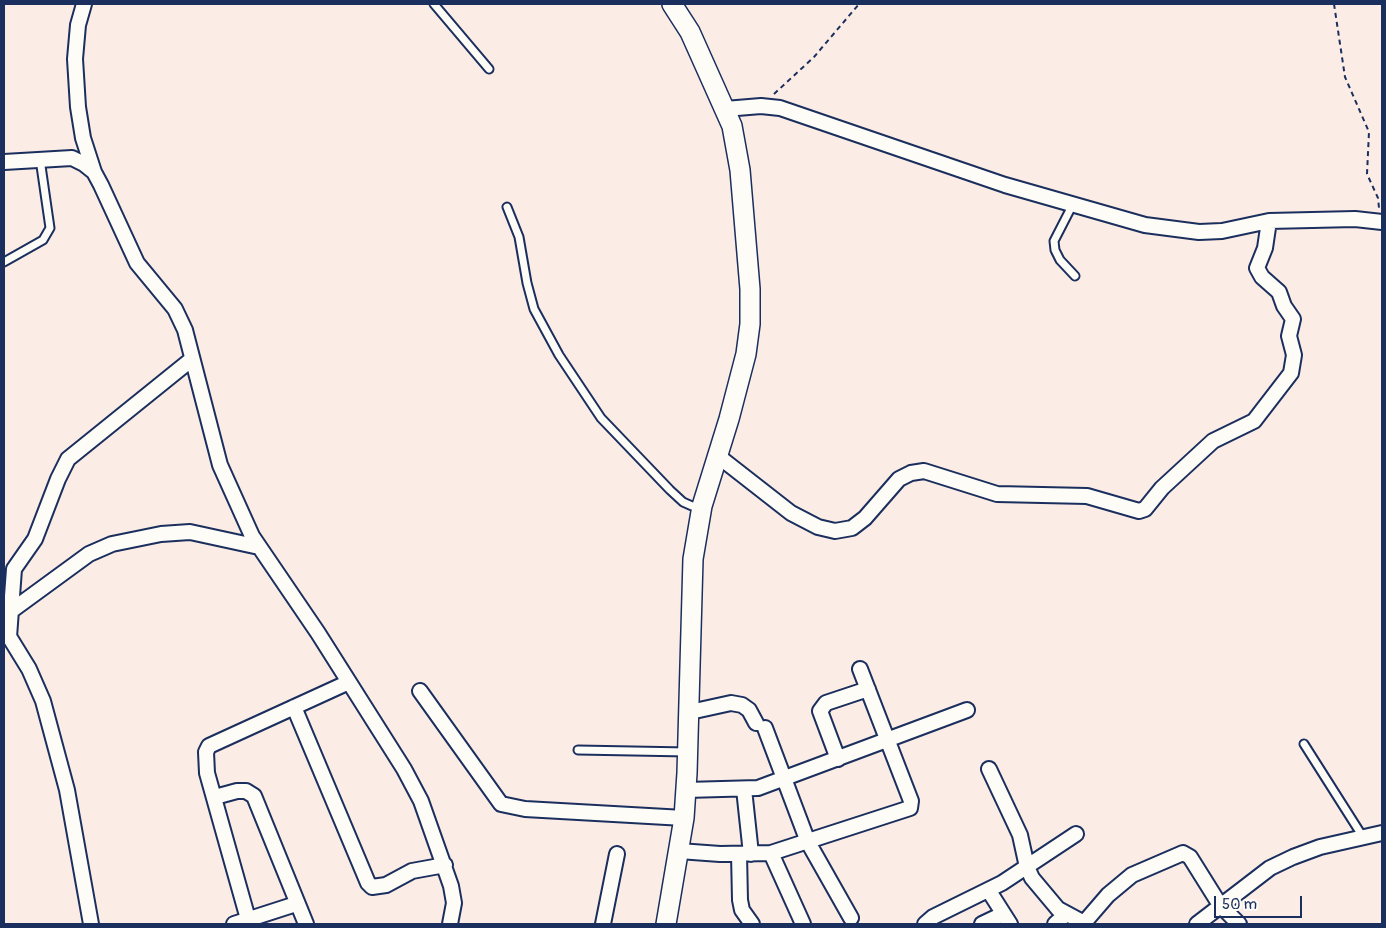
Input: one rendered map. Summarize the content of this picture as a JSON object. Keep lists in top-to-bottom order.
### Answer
{
  "scale_bar": "50 m"
}
